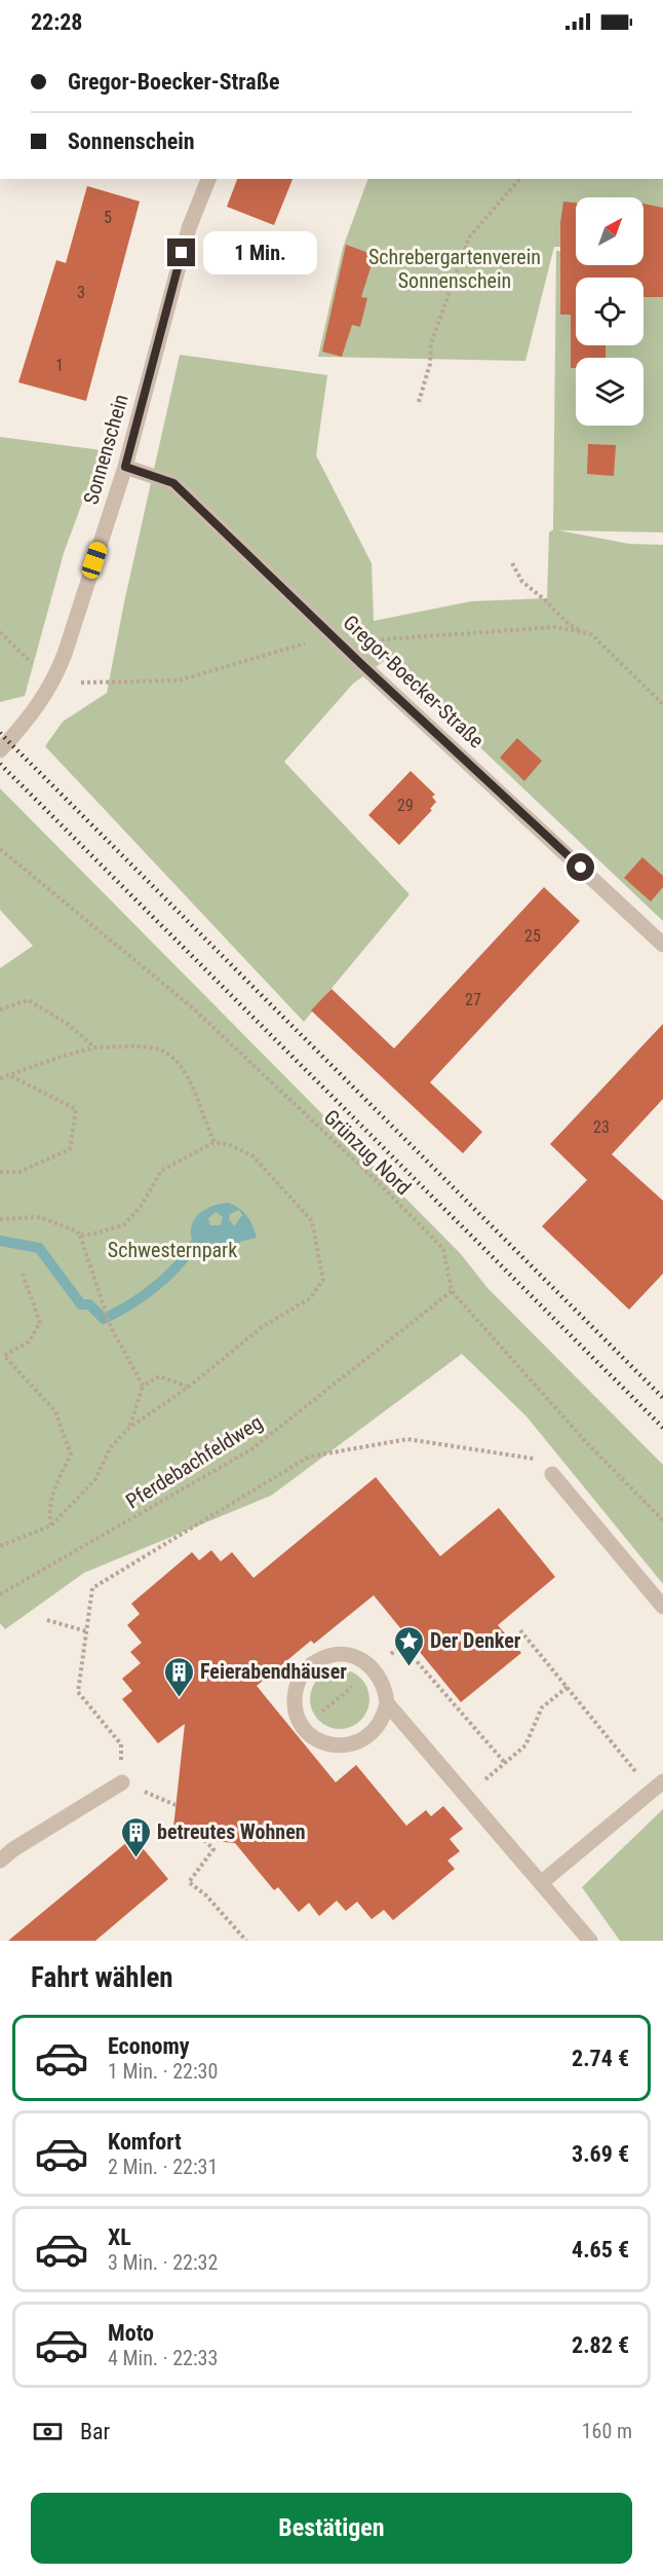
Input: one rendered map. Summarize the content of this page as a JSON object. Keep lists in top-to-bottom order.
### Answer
{
  "streets": {
    "street": ["Sonnenschein", "Gregor-Boecker-Straße"],
    "path": ["Grünzug Nord", "Pferdebachfeldweg"]
  },
  "crossings": [
    ["Sonnenschein", "Gregor-Boecker-Straße"],
    ["Grünzug Nord", "Pferdebachfeldweg"]
  ],
  "parks": ["Schrebergartenverein Sonnenschein", "Schwesternpark"],
  "places": {
    "place": ["Der Denker"],
    "building": ["Feierabendhäuser", "betreutes Wohnen"]
  },
  "house_numbers": [
    "5",
    "3",
    "1",
    "29",
    "25",
    "27",
    "23"
  ],
  "north": "top right",
  "page": {
    "status": "22:28",
    "banner": ["Gregor-Boecker-Straße", "Sonnenschein"],
    "bubble": "1 Min.",
    "heading": "Fahrt wählen",
    "list": [
      {
        "name": "Economy",
        "note": "1 Min. · 22:30",
        "value": "2.74 €"
      },
      {
        "name": "Komfort",
        "note": "2 Min. · 22:31",
        "value": "3.69 €"
      },
      {
        "name": "XL",
        "note": "3 Min. · 22:32",
        "value": "4.65 €"
      },
      {
        "name": "Moto",
        "note": "4 Min. · 22:33",
        "value": "2.82 €"
      }
    ],
    "pay": ["Bar", "160 m"],
    "buttons": "Bestätigen"
  }
}
